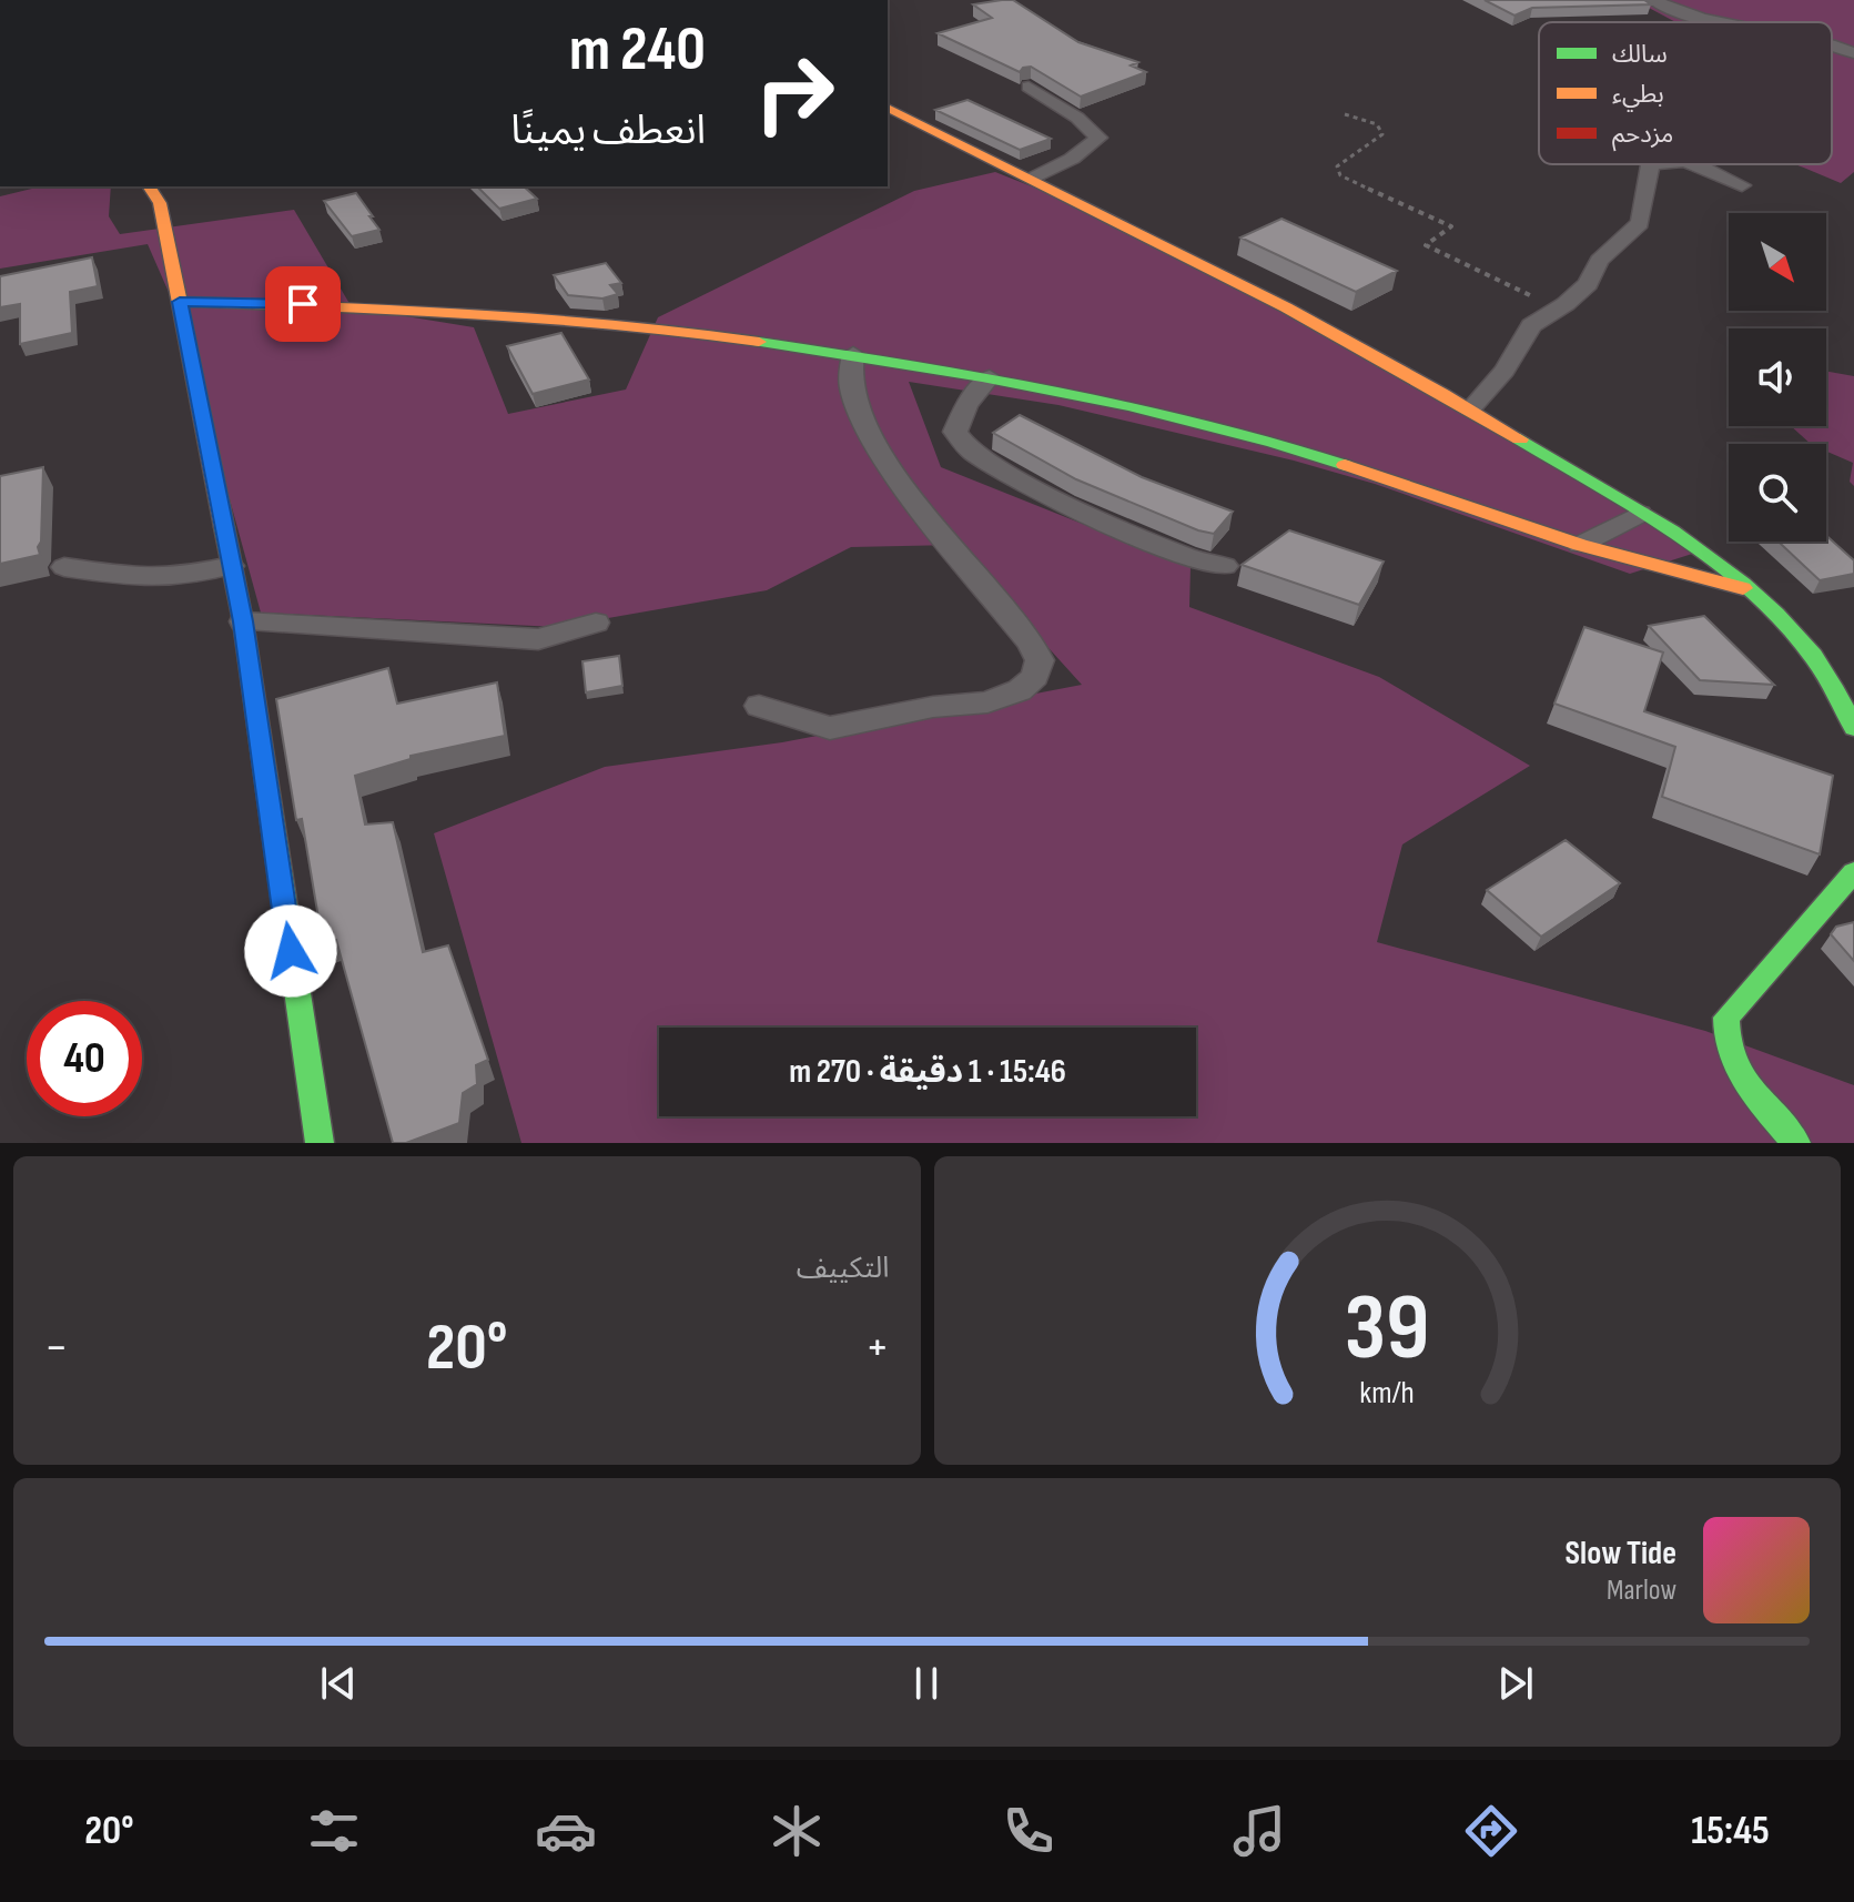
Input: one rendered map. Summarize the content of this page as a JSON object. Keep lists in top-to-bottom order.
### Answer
{
  "legend": ["سالك", "بطيء", "مزدحم"],
  "north": "bottom right",
  "page": {
    "turn": ["240 m", "انعطف يمينًا"],
    "limit": "40",
    "trip": "15:46 · 1 دقيقة · 270 m",
    "tile": "التكييف",
    "heat": ["−", "20°", "+"],
    "song": ["Slow Tide", "Marlow"],
    "tabs": ["15:45", "20°"],
    "gauge": ["39", "km/h"]
  }
}
